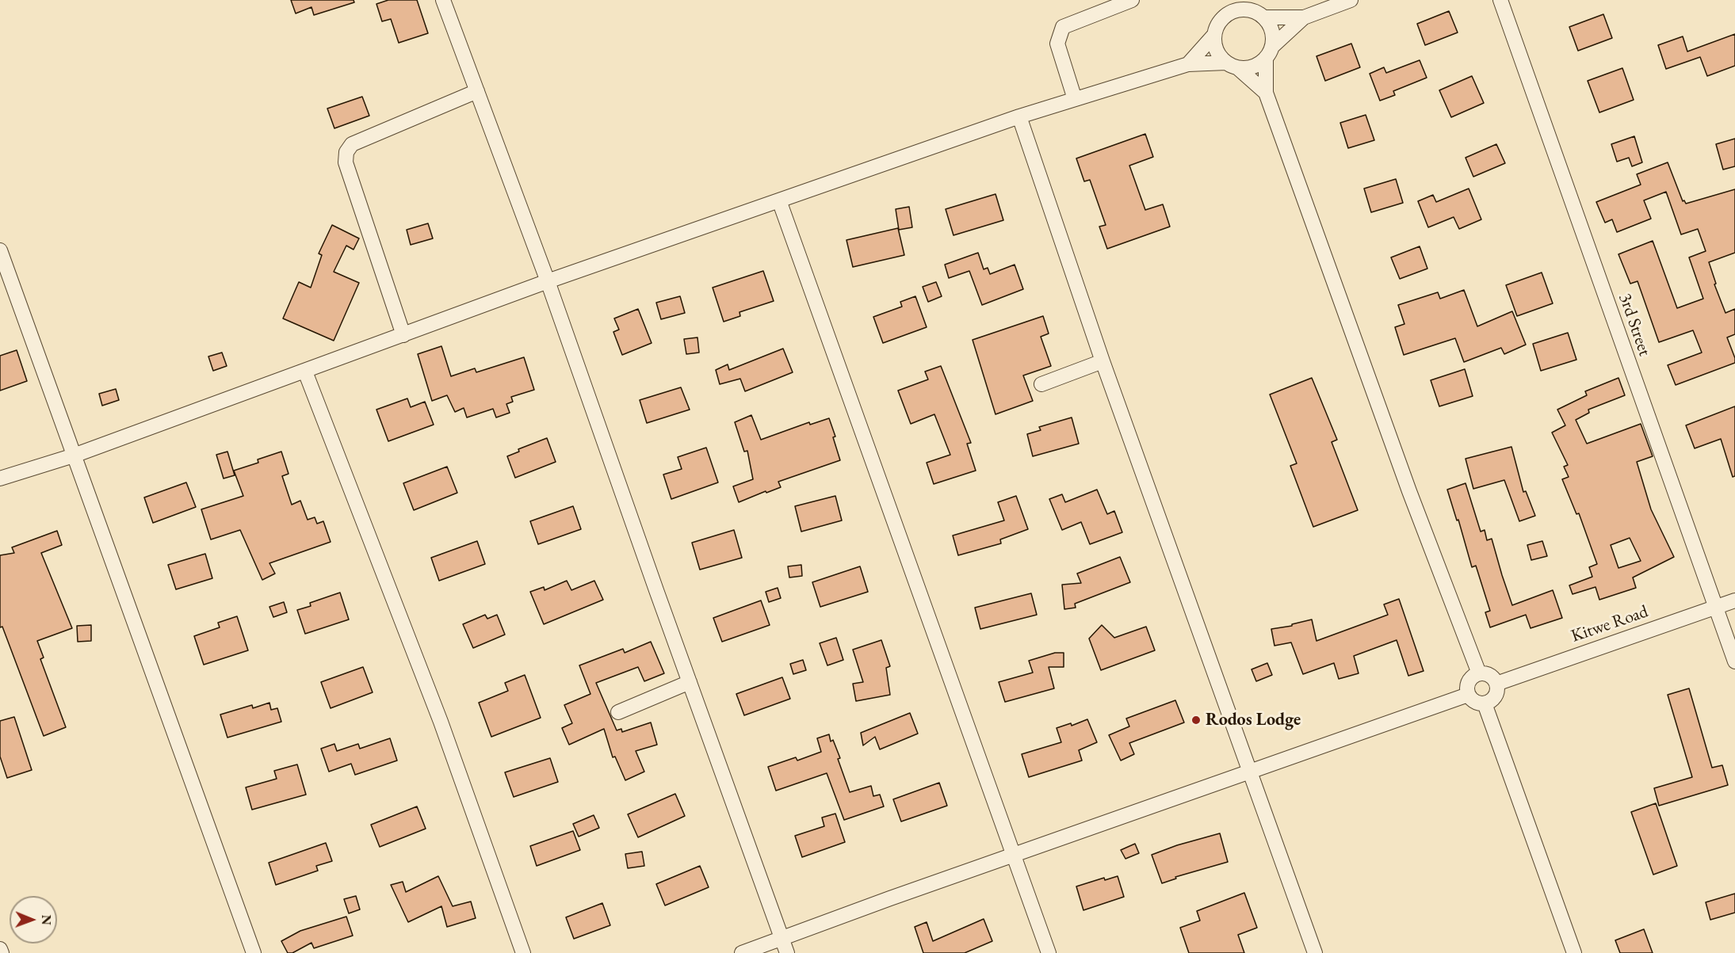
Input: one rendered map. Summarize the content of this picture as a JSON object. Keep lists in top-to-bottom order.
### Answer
{
  "streets": {
    "street": ["3rd Street", "Kitwe Road"]
  },
  "crossings": [
    ["3rd Street", "Kitwe Road"]
  ],
  "places": ["Rodos Lodge"],
  "north": "right"
}
